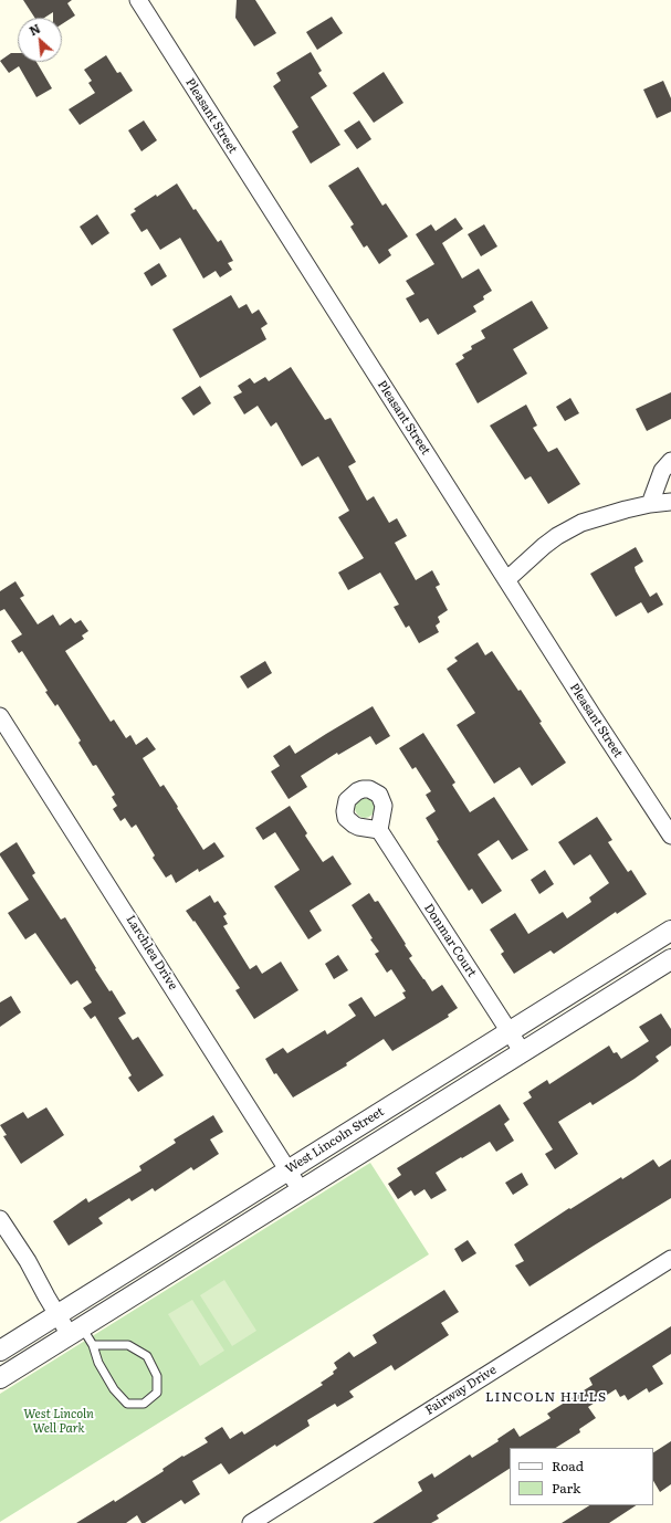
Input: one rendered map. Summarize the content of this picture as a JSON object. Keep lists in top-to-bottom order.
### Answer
{
  "streets": {
    "street": [
      "Pleasant Street",
      "Donmar Court",
      "Larchlea Drive",
      "West Lincoln Street",
      "Fairway Drive"
    ]
  },
  "crossings": [
    ["Donmar Court", "West Lincoln Street"],
    ["Larchlea Drive", "West Lincoln Street"]
  ],
  "districts": ["LINCOLN HILLS"],
  "parks": ["West Lincoln Well Park"],
  "legend": ["Road", "Park"],
  "north": "top left"
}
